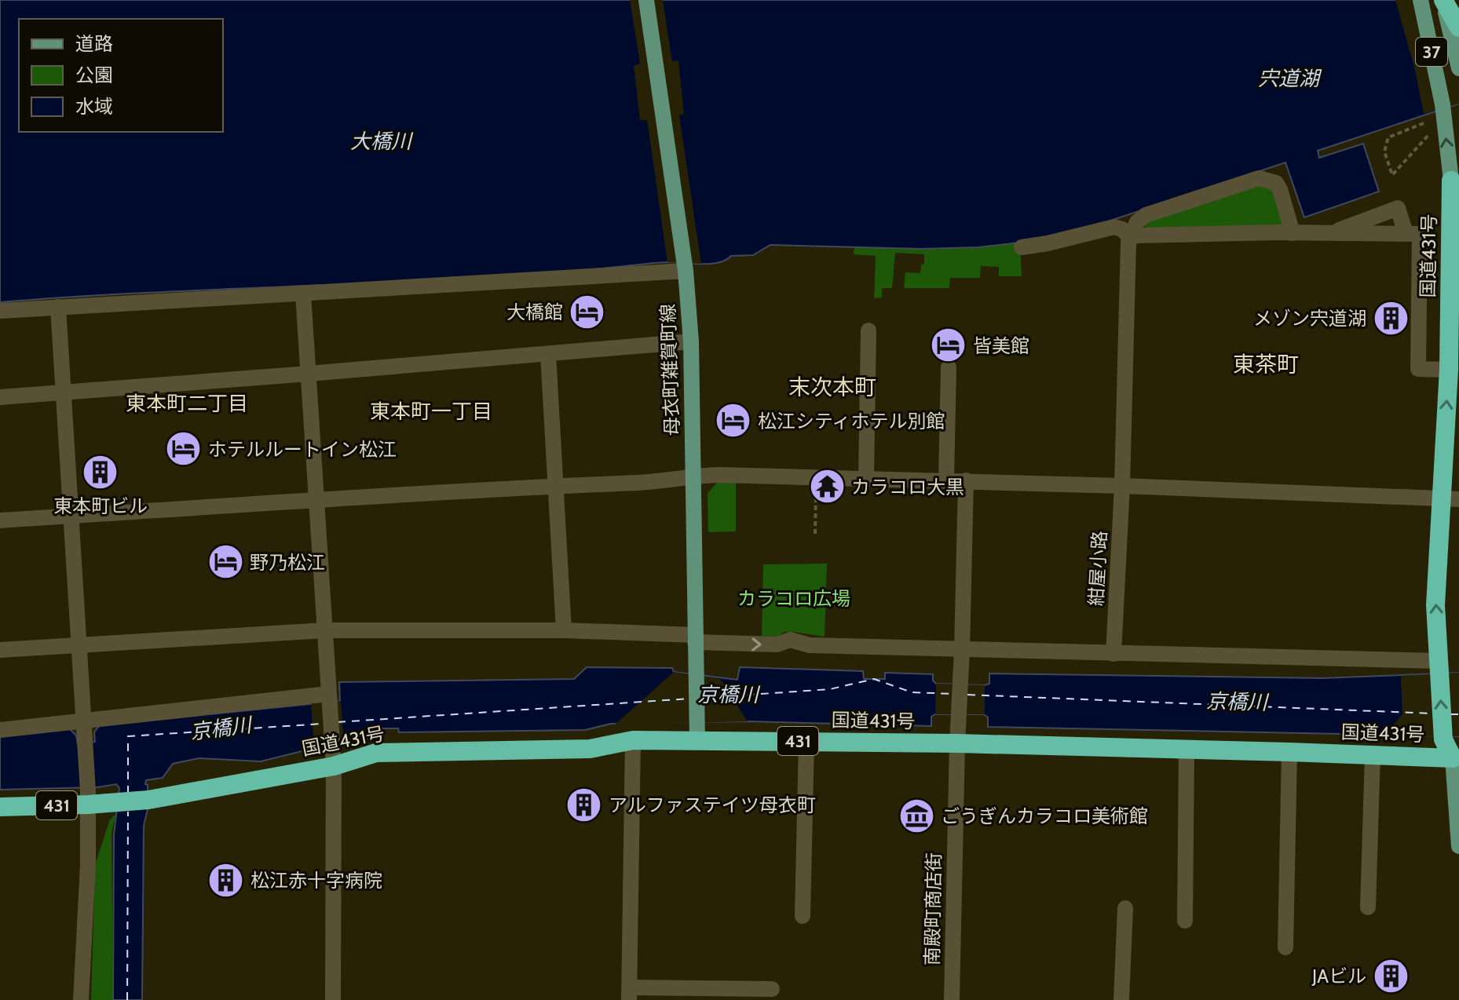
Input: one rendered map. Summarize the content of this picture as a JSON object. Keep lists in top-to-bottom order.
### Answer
{
  "streets": {
    "highway": ["国道431号", "431"],
    "main road": ["37", "母衣町雑賀町線"],
    "street": ["紺屋小路", "南殿町商店街"]
  },
  "crossings": [
    ["37", "国道431号"],
    ["国道431号", "母衣町雑賀町線"],
    ["国道431号", "431"],
    ["国道431号", "南殿町商店街"]
  ],
  "districts": [
    "東茶町",
    "末次本町",
    "東本町二丁目",
    "東本町一丁目"
  ],
  "water": ["宍道湖", "大橋川", "京橋川"],
  "parks": ["カラコロ広場"],
  "places": {
    "hotel": [
      "大橋館",
      "皆美館",
      "松江シティホテル別館",
      "ホテルルートイン松江",
      "野乃松江"
    ],
    "building": [
      "メゾン宍道湖",
      "東本町ビル",
      "アルファステイツ母衣町",
      "松江赤十字病院",
      "JAビル"
    ],
    "temple": ["カラコロ大黒"],
    "museum": ["ごうぎんカラコロ美術館"]
  },
  "legend": ["道路", "公園", "水域"]
}
